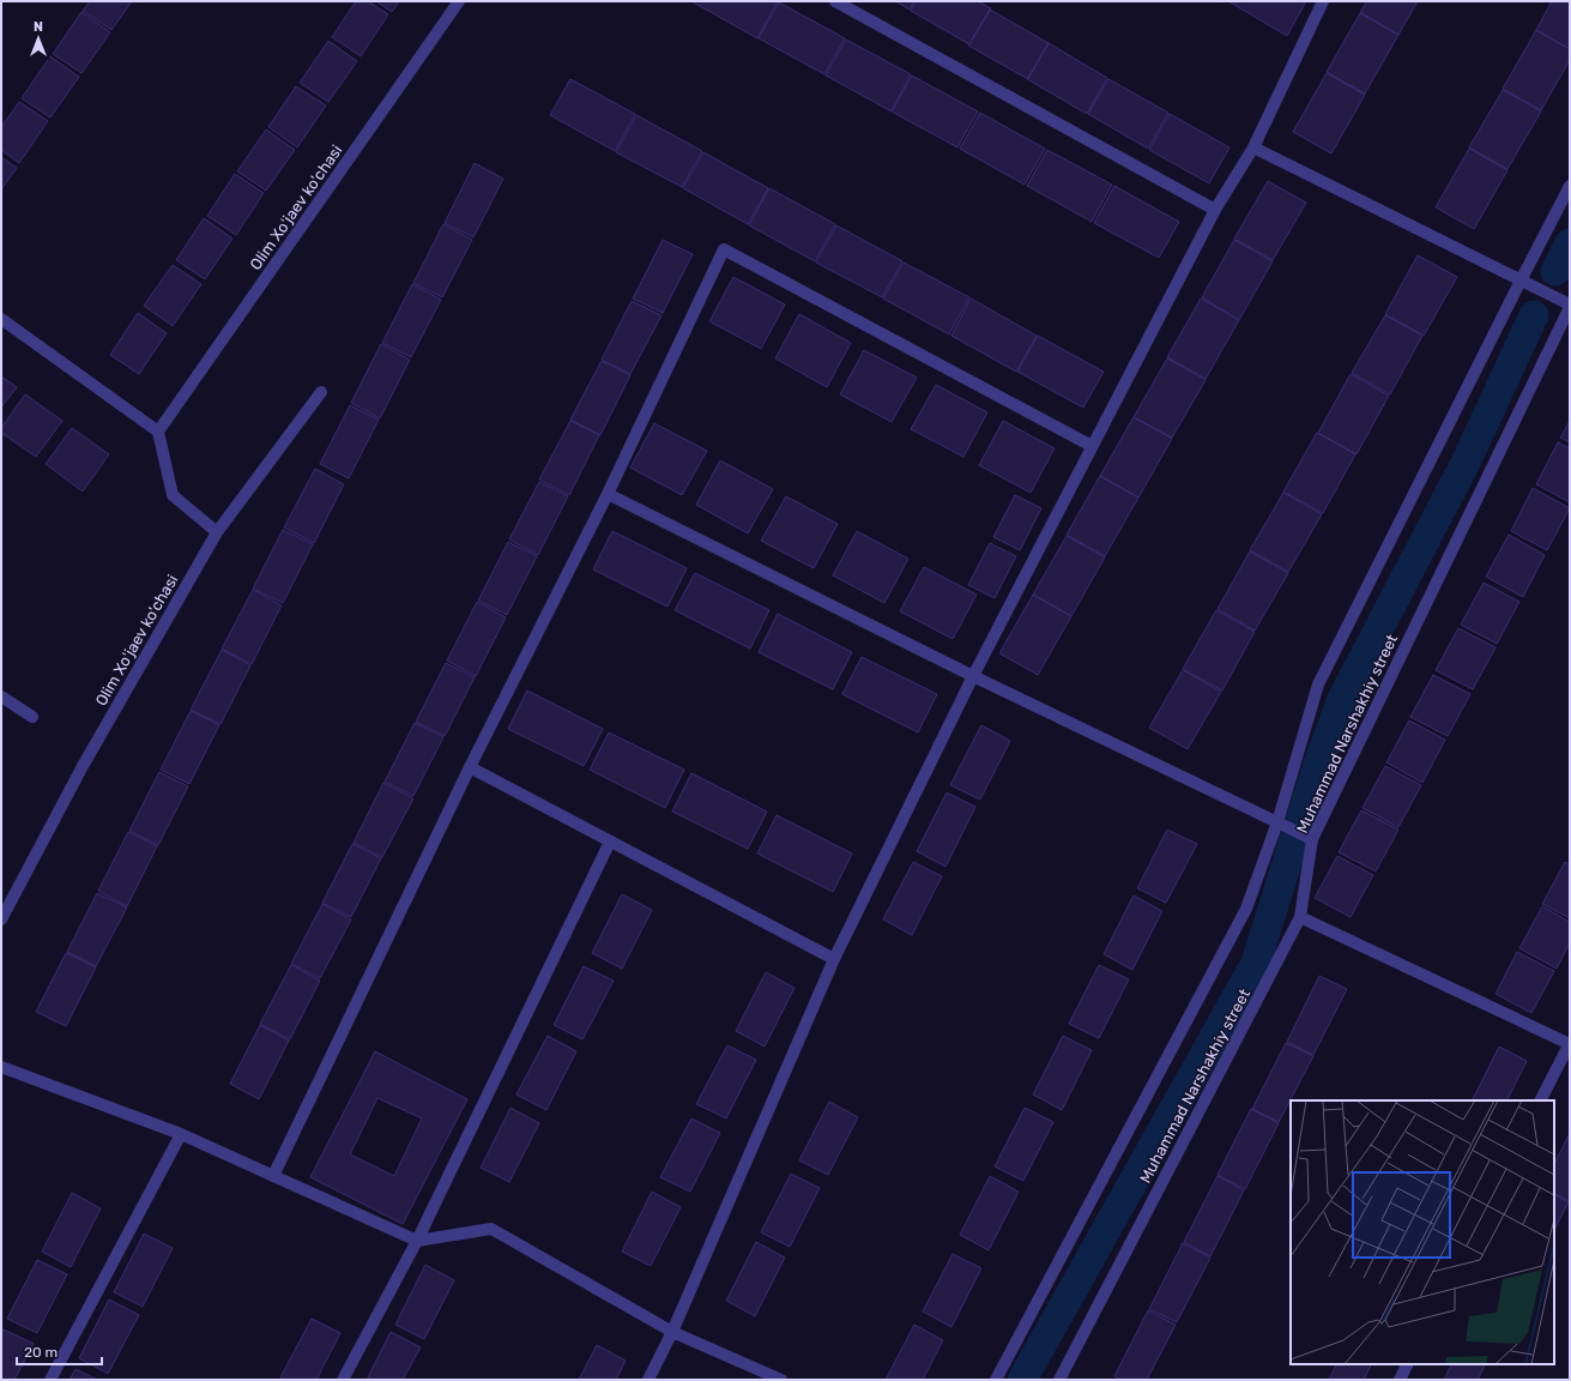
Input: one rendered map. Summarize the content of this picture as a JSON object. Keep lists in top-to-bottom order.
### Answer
{
  "streets": {
    "street": ["Olim Xoʻjaev ko'chasi", "Muhammad Narshakhiy street"]
  },
  "scale_bar": "20 m",
  "north": "top"
}
